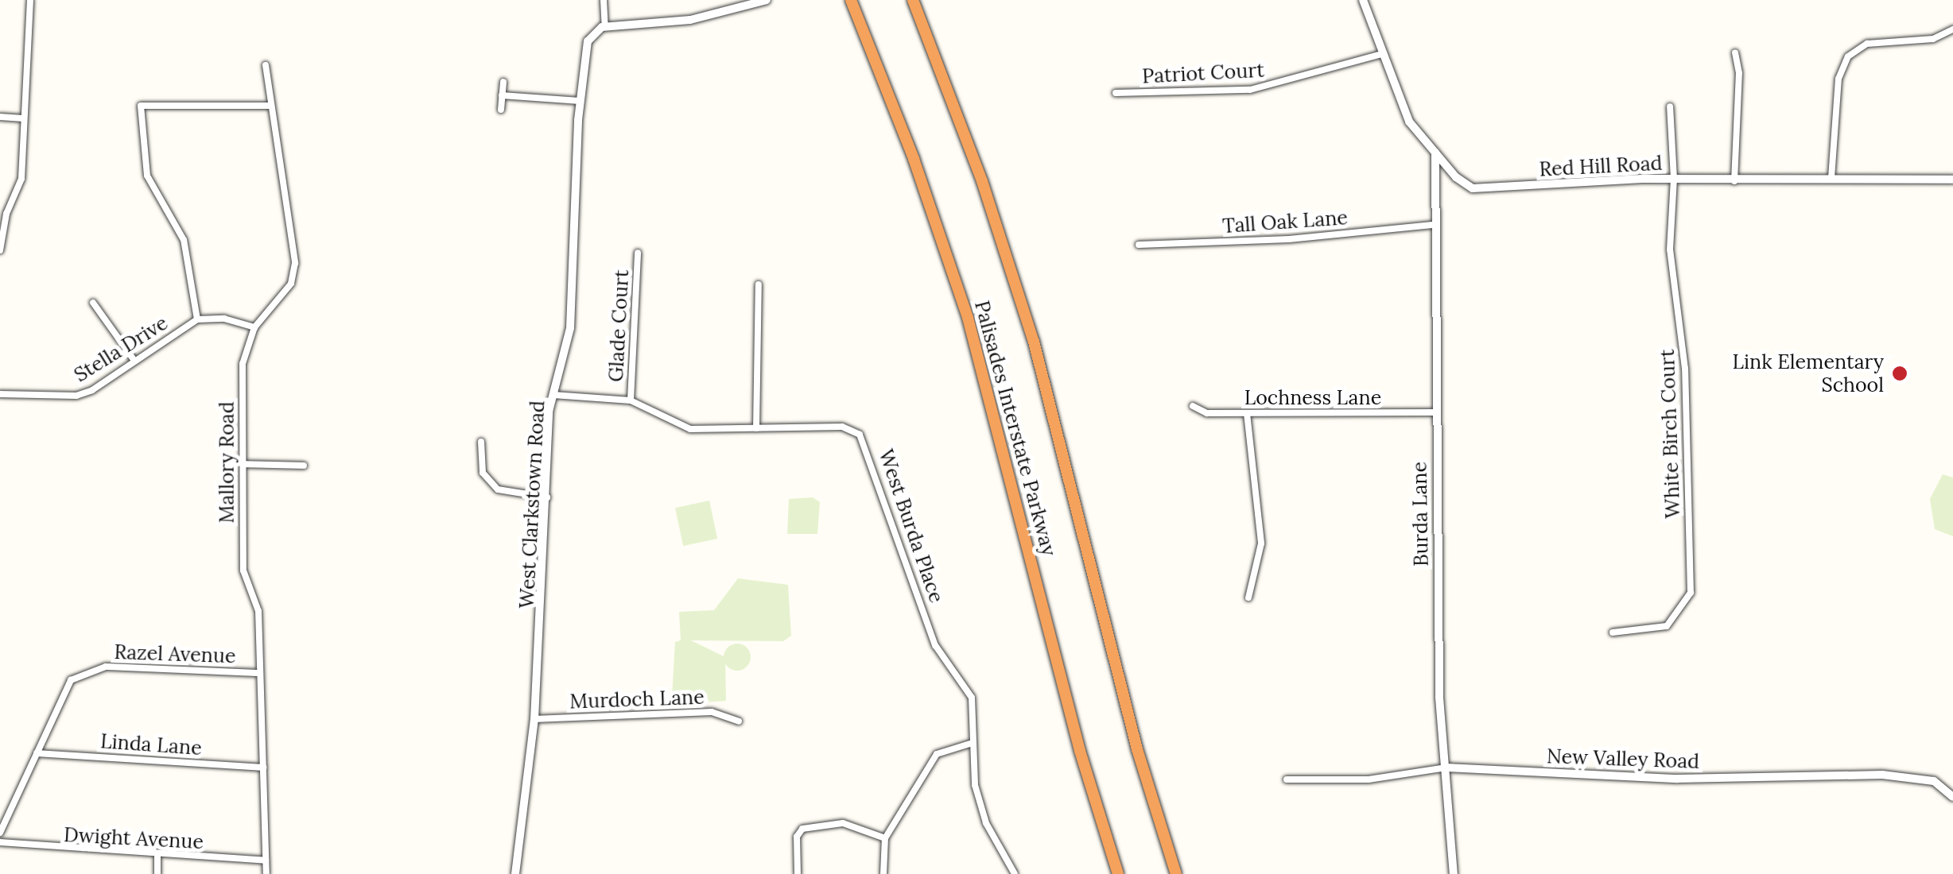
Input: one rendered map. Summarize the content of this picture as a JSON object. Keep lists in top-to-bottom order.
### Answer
{
  "streets": {
    "highway": ["Palisades Interstate Parkway"],
    "street": [
      "Patriot Court",
      "Red Hill Road",
      "Tall Oak Lane",
      "Glade Court",
      "Stella Drive",
      "Lochness Lane",
      "White Birch Court",
      "Mallory Road",
      "West Clarkstown Road",
      "Burda Lane",
      "West Burda Place",
      "Razel Avenue",
      "Murdoch Lane",
      "Linda Lane",
      "New Valley Road",
      "Dwight Avenue"
    ]
  },
  "crossings": [
    ["Patriot Court", "Red Hill Road"],
    ["Red Hill Road", "White Birch Court"],
    ["Red Hill Road", "Burda Lane"],
    ["Tall Oak Lane", "Burda Lane"],
    ["Glade Court", "West Burda Place"],
    ["Stella Drive", "Mallory Road"],
    ["Lochness Lane", "Burda Lane"],
    ["Mallory Road", "Razel Avenue"],
    ["Mallory Road", "Linda Lane"],
    ["Mallory Road", "Dwight Avenue"],
    ["West Clarkstown Road", "West Burda Place"],
    ["West Clarkstown Road", "Murdoch Lane"],
    ["Burda Lane", "New Valley Road"],
    ["Razel Avenue", "Linda Lane"]
  ],
  "places": ["Link Elementary School"]
}
